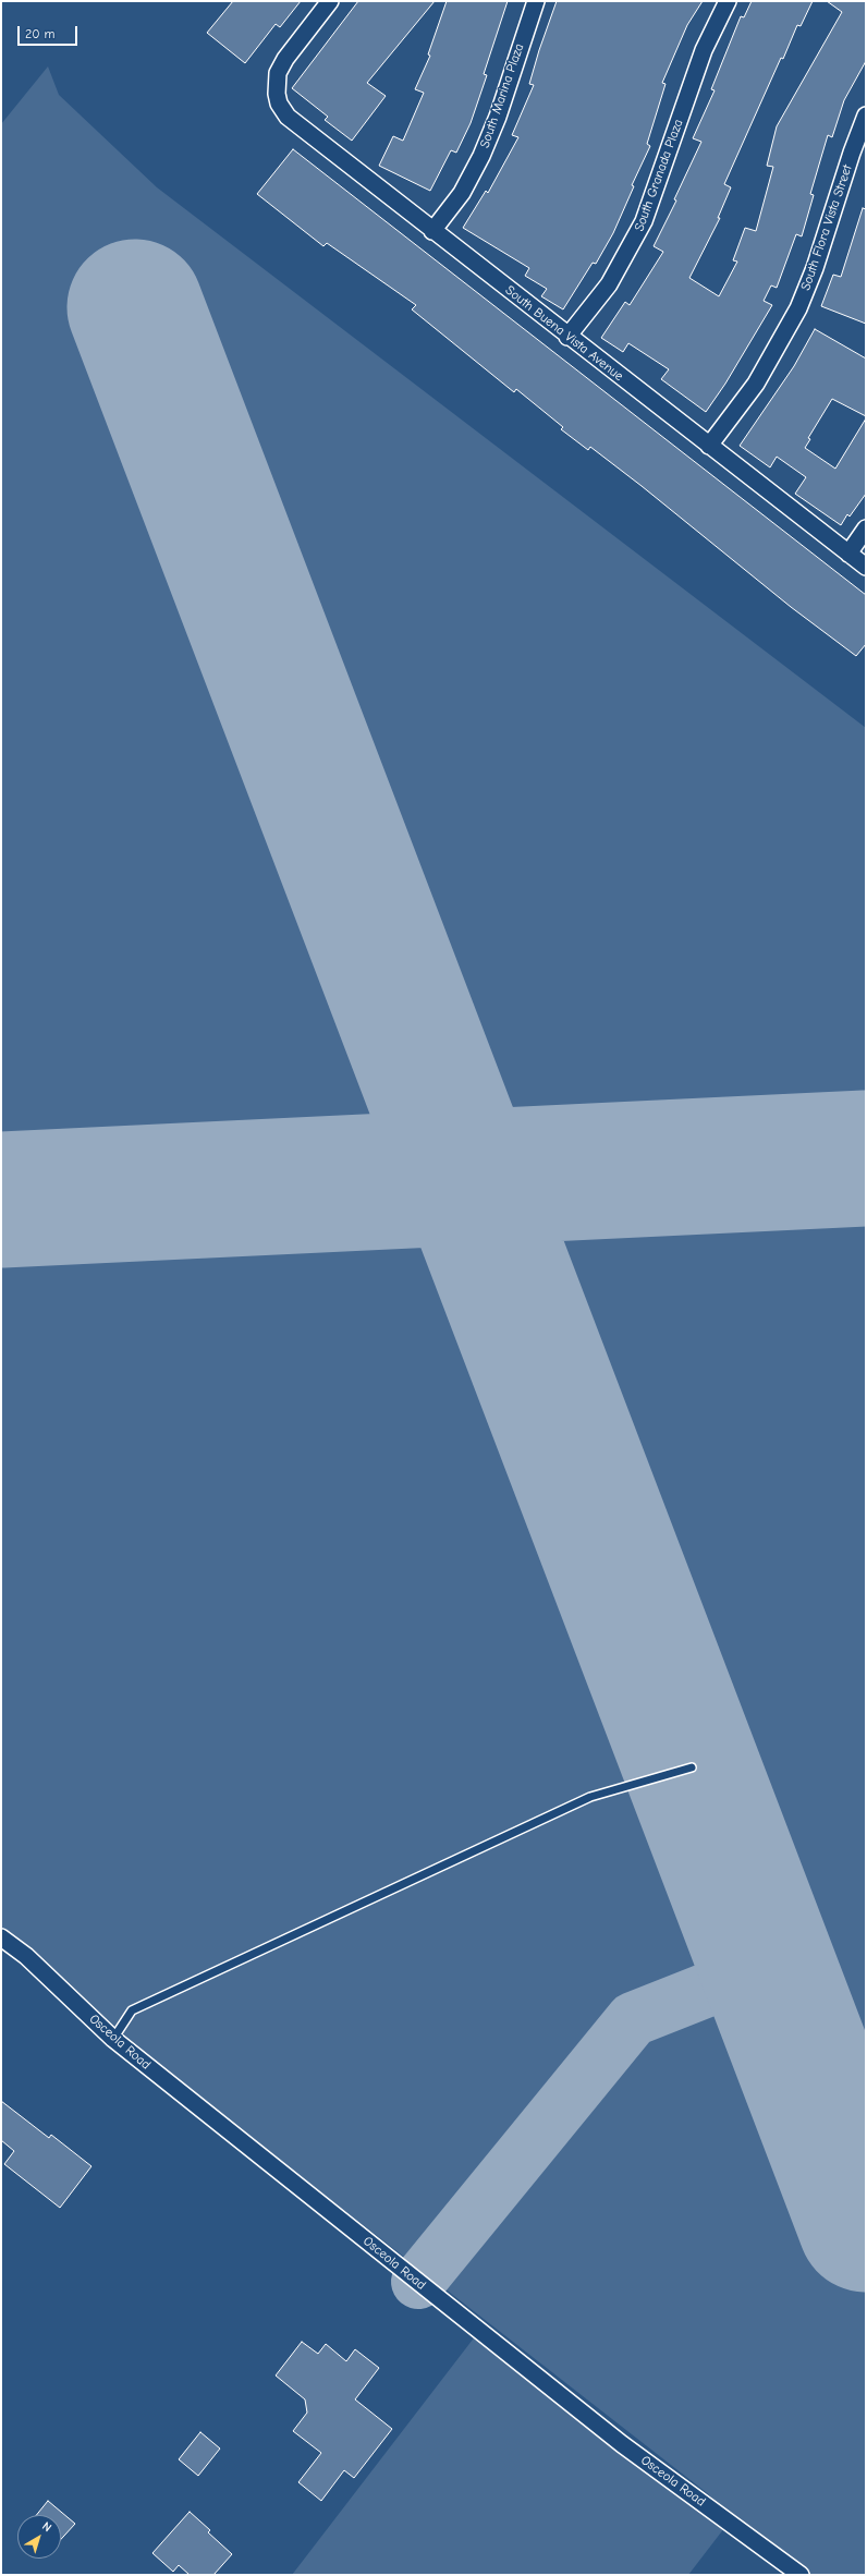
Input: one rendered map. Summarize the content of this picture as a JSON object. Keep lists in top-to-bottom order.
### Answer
{
  "streets": {
    "street": [
      "South Marina Plaza",
      "South Granada Plaza",
      "South Flora Vista Street",
      "South Buena Vista Avenue",
      "Osceola Road"
    ]
  },
  "crossings": [
    ["South Marina Plaza", "South Buena Vista Avenue"],
    ["South Granada Plaza", "South Buena Vista Avenue"],
    ["South Flora Vista Street", "South Buena Vista Avenue"]
  ],
  "scale_bar": "20 m",
  "north": "top right"
}
